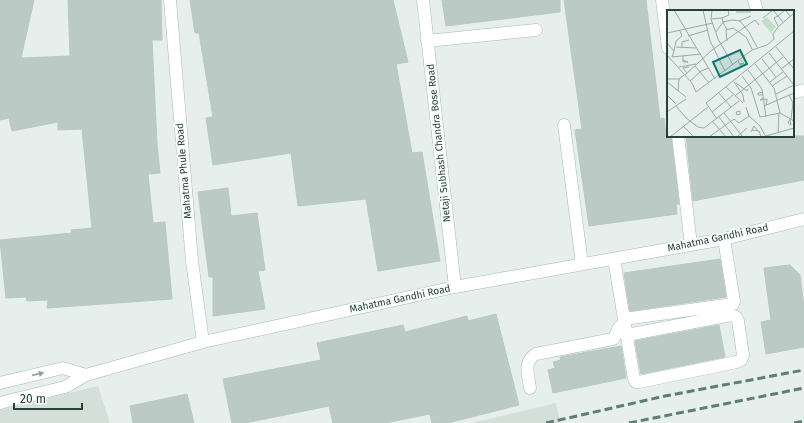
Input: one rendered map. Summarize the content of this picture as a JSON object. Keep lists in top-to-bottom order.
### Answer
{
  "streets": {
    "street": ["Netaji Subhash Chandra Bose Road", "Mahatma Phule Road", "Mahatma Gandhi Road"]
  },
  "crossings": [
    ["Netaji Subhash Chandra Bose Road", "Mahatma Gandhi Road"],
    ["Mahatma Phule Road", "Mahatma Gandhi Road"]
  ],
  "scale_bar": "20 m"
}
